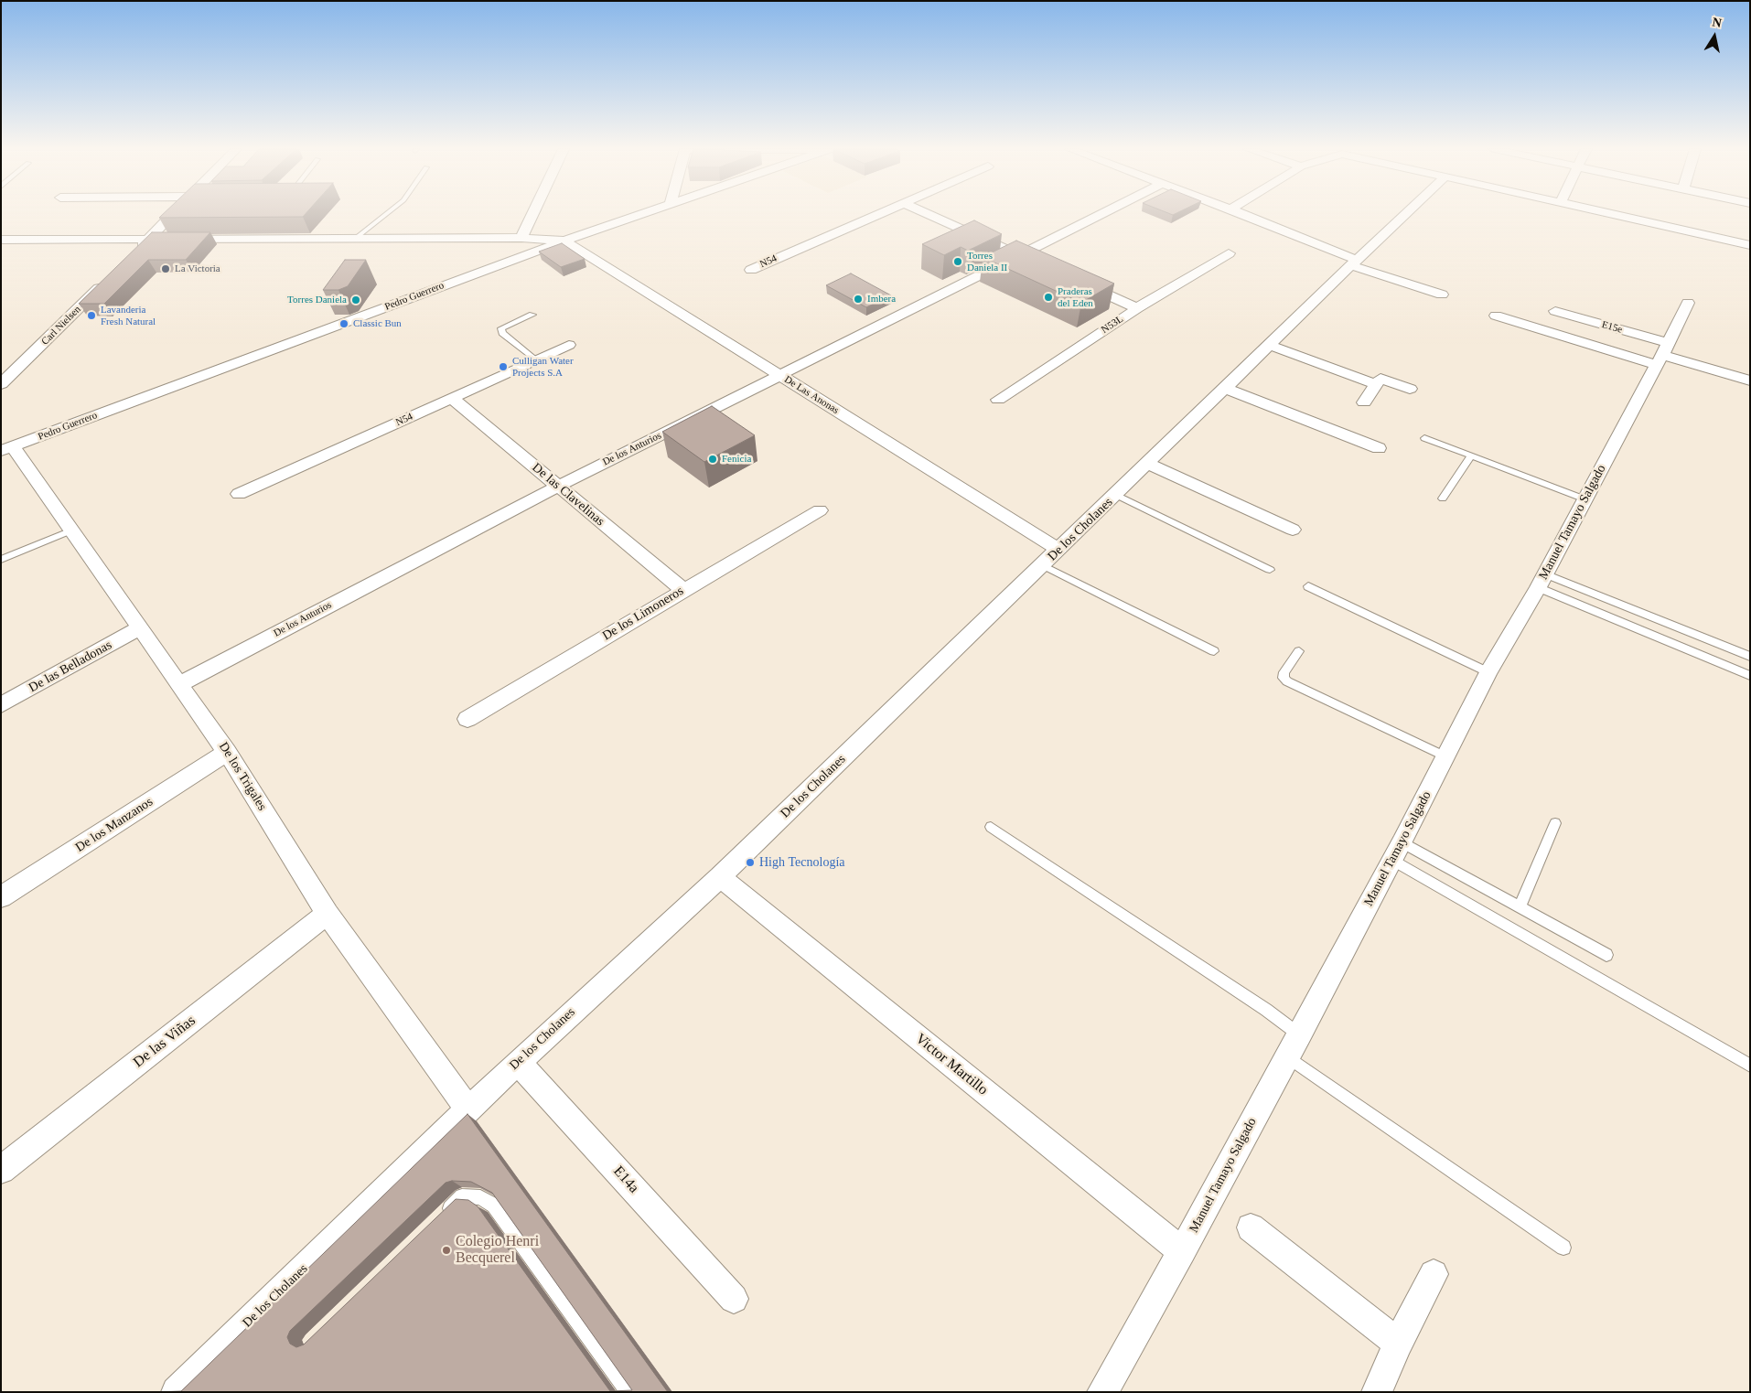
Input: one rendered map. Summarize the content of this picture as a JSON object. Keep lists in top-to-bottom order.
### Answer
{
  "streets": {
    "street": [
      "N54",
      "Pedro Guerrero",
      "N53L",
      "Carl Nielsen",
      "E15e",
      "De Las Anonas",
      "De los Anturios",
      "De las Clavelinas",
      "Manuel Tamayo Salgado",
      "De los Cholanes",
      "De los Limoneros",
      "De las Belladonas",
      "De los Trigales",
      "De los Manzanos",
      "De las Viñas",
      "Victor Martillo",
      "E14a"
    ]
  },
  "crossings": [
    ["N54", "De las Clavelinas"],
    ["Pedro Guerrero", "De Las Anonas"],
    ["Pedro Guerrero", "De los Trigales"],
    ["E15e", "Manuel Tamayo Salgado"],
    ["De Las Anonas", "De los Anturios"],
    ["De Las Anonas", "De los Cholanes"],
    ["De los Anturios", "De las Clavelinas"],
    ["De los Anturios", "De los Trigales"],
    ["De las Clavelinas", "De los Limoneros"],
    ["Manuel Tamayo Salgado", "Victor Martillo"],
    ["De los Cholanes", "De los Trigales"],
    ["De los Cholanes", "Victor Martillo"],
    ["De los Cholanes", "E14a"],
    ["De las Belladonas", "De los Trigales"],
    ["De los Trigales", "De los Manzanos"],
    ["De los Trigales", "De las Viñas"]
  ],
  "places": [
    "Torres Daniela II",
    "La Victoria",
    "Praderas del Eden",
    "Imbera",
    "Torres Daniela",
    "Lavanderia Fresh Natural",
    "Classic Bun",
    "Culligan Water Projects S.A",
    "Fenicia",
    "High Tecnología",
    "Colegio Henri Becquerel"
  ],
  "north": "top"
}
